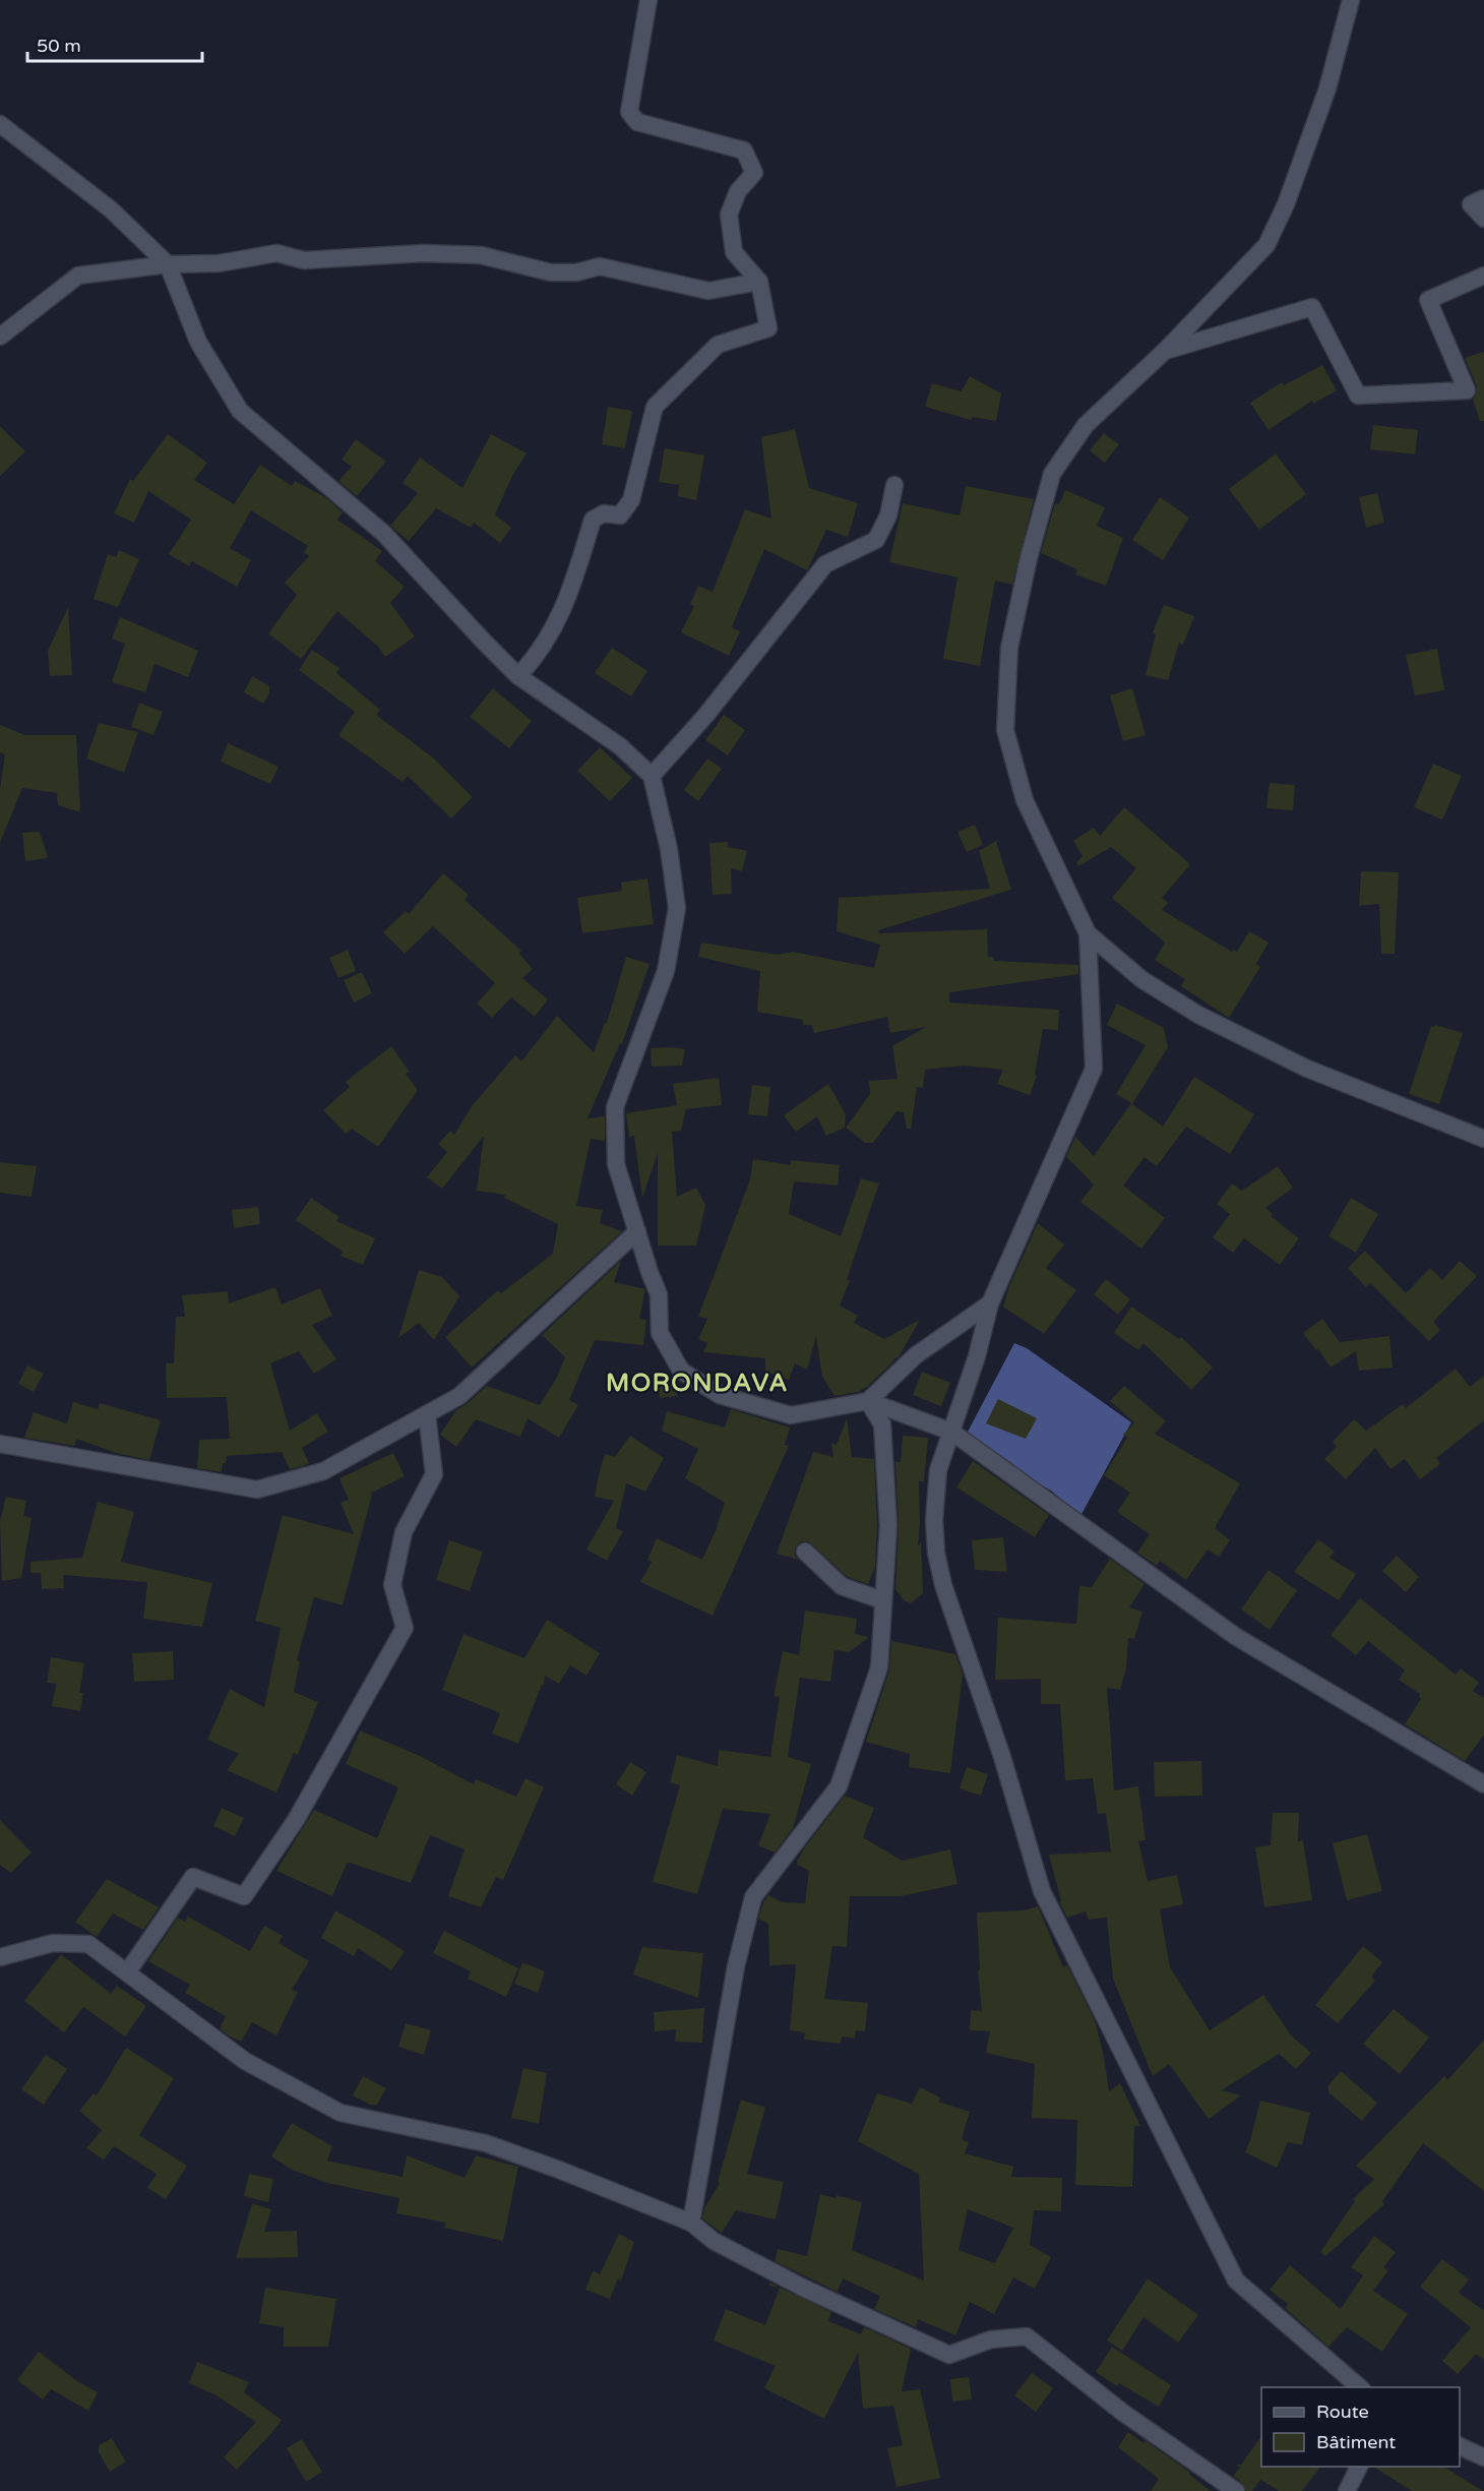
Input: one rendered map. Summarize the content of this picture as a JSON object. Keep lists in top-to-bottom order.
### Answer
{
  "districts": ["MORONDAVA"],
  "legend": ["Route", "Bâtiment"],
  "scale_bar": "50 m"
}
